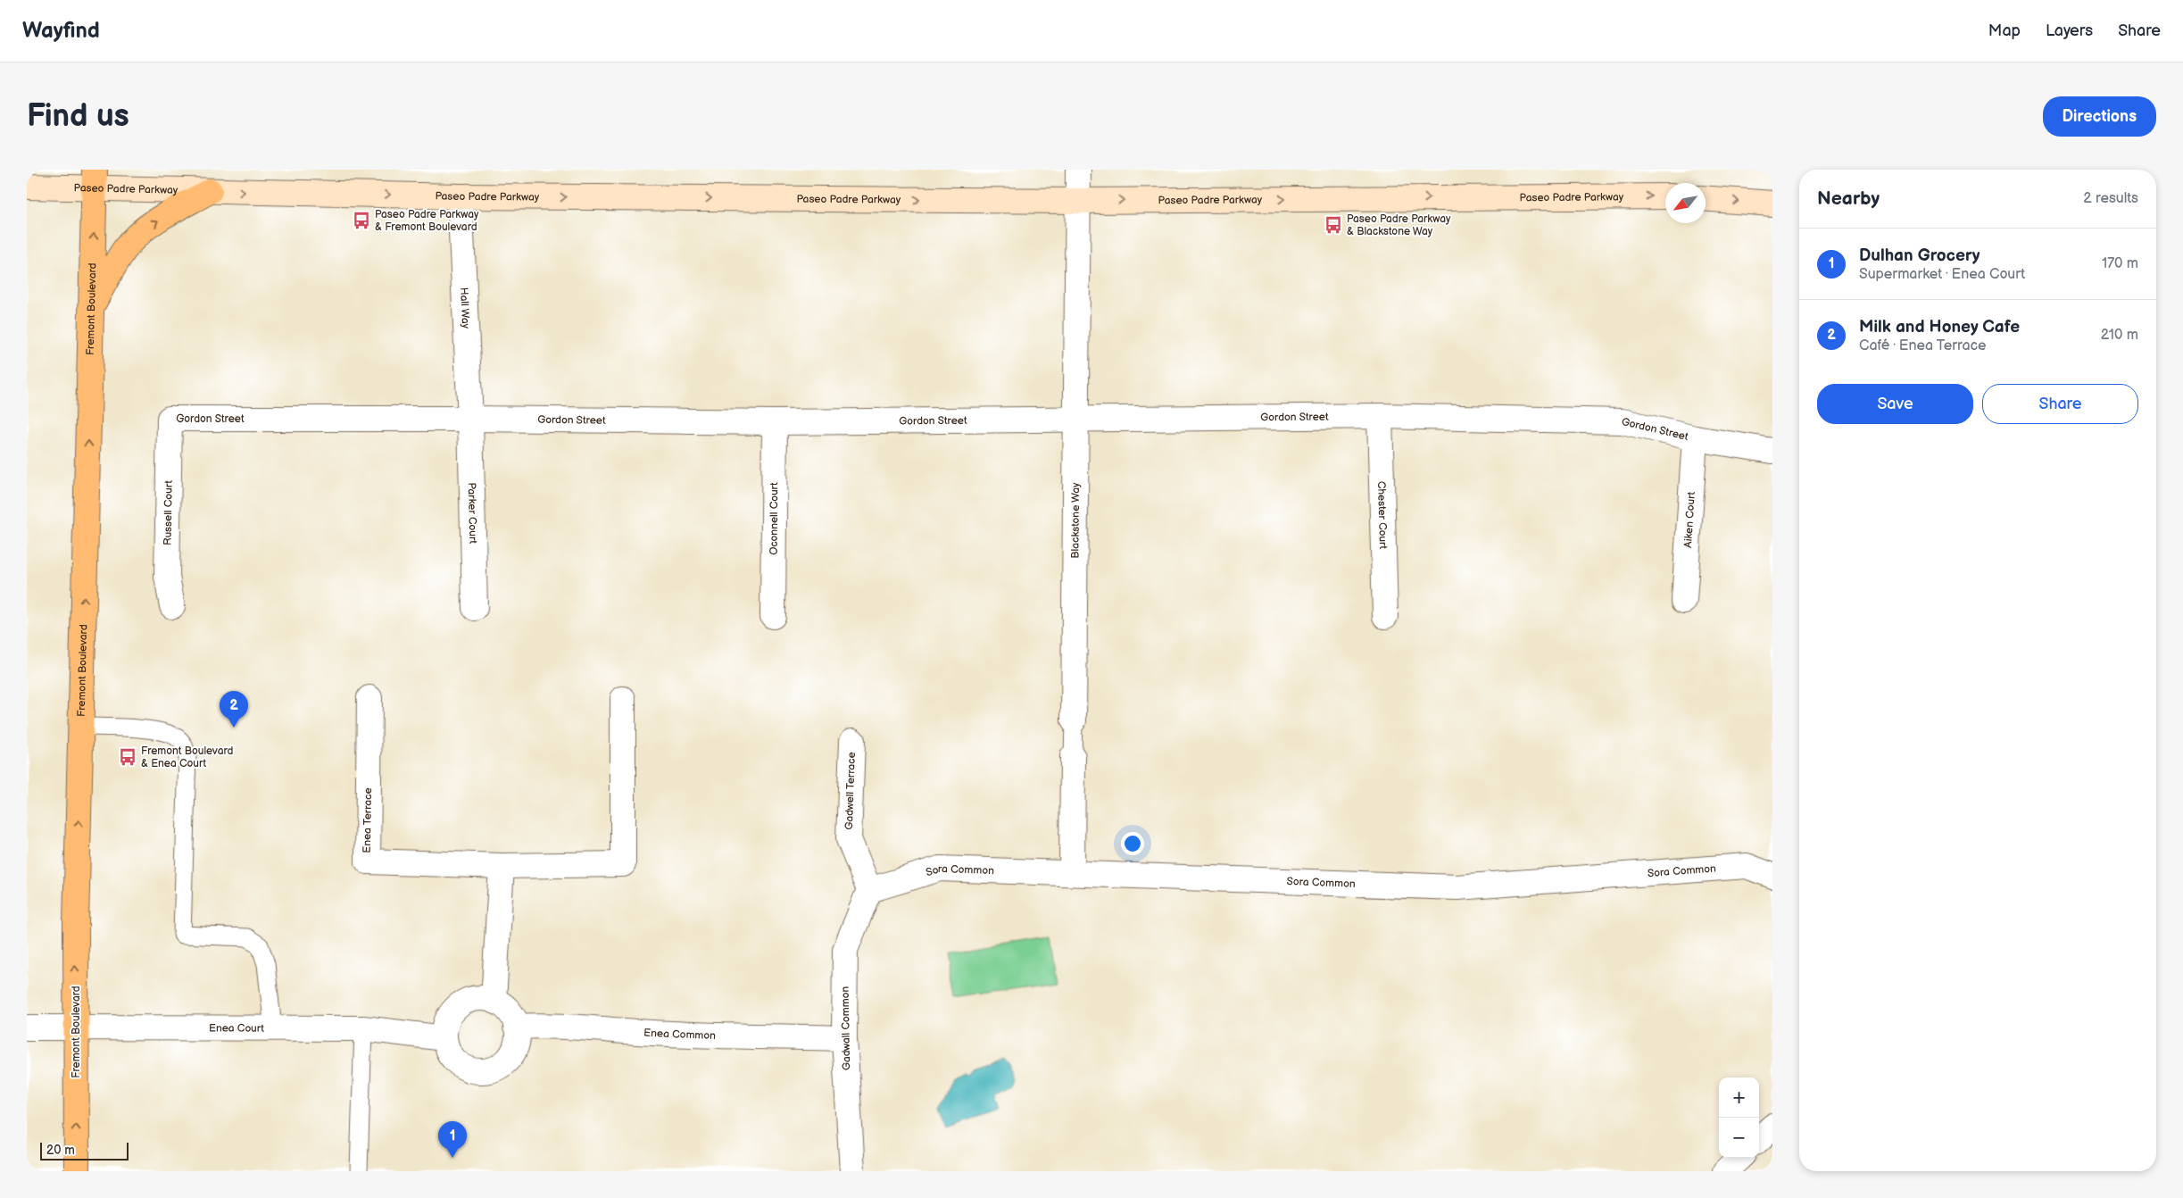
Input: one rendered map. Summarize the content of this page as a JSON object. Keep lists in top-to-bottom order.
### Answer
{
  "streets": {
    "main road": ["Paseo Padre Parkway", "Fremont Boulevard"],
    "street": [
      "Hall Way",
      "Gordon Street",
      "Russell Court",
      "Parker Court",
      "Chester Court",
      "Oconnell Court",
      "Aiken Court",
      "Blackstone Way",
      "Gadwell Terrace",
      "Enea Terrace",
      "Sora Common",
      "Enea Court",
      "Gadwall Common",
      "Enea Common"
    ]
  },
  "crossings": [
    ["Paseo Padre Parkway", "Hall Way"],
    ["Paseo Padre Parkway", "Fremont Boulevard"],
    ["Paseo Padre Parkway", "Blackstone Way"],
    ["Hall Way", "Gordon Street"],
    ["Hall Way", "Parker Court"],
    ["Fremont Boulevard", "Enea Court"],
    ["Gordon Street", "Russell Court"],
    ["Gordon Street", "Parker Court"],
    ["Gordon Street", "Chester Court"],
    ["Gordon Street", "Oconnell Court"],
    ["Gordon Street", "Aiken Court"],
    ["Gordon Street", "Blackstone Way"],
    ["Blackstone Way", "Sora Common"],
    ["Gadwell Terrace", "Sora Common"],
    ["Gadwell Terrace", "Gadwall Common"],
    ["Sora Common", "Gadwall Common"],
    ["Enea Court", "Enea Common"],
    ["Gadwall Common", "Enea Common"]
  ],
  "one_way": ["Paseo Padre Parkway", "Fremont Boulevard"],
  "places": {
    "bus stop": ["Paseo Padre Parkway & Fremont Boulevard", "Paseo Padre Parkway & Blackstone Way", "Fremont Boulevard & Enea Court"]
  },
  "scale_bar": "20 m",
  "north": "bottom left",
  "page": {
    "header": "Wayfind",
    "nav": ["Map", "Layers", "Share"],
    "buttons": [
      "Directions",
      ["Save", "Share"]
    ],
    "title": "Find us",
    "heading": ["Nearby", "2 results"],
    "list": [
      {
        "mark": "1",
        "name": "Dulhan Grocery",
        "note": "Supermarket · Enea Court",
        "value": "170 m"
      },
      {
        "mark": "2",
        "name": "Milk and Honey Cafe",
        "note": "Café · Enea Terrace",
        "value": "210 m"
      }
    ],
    "pins": ["2", "1"],
    "map_buttons": ["+", "−"],
    "scale": "20 m"
  }
}
